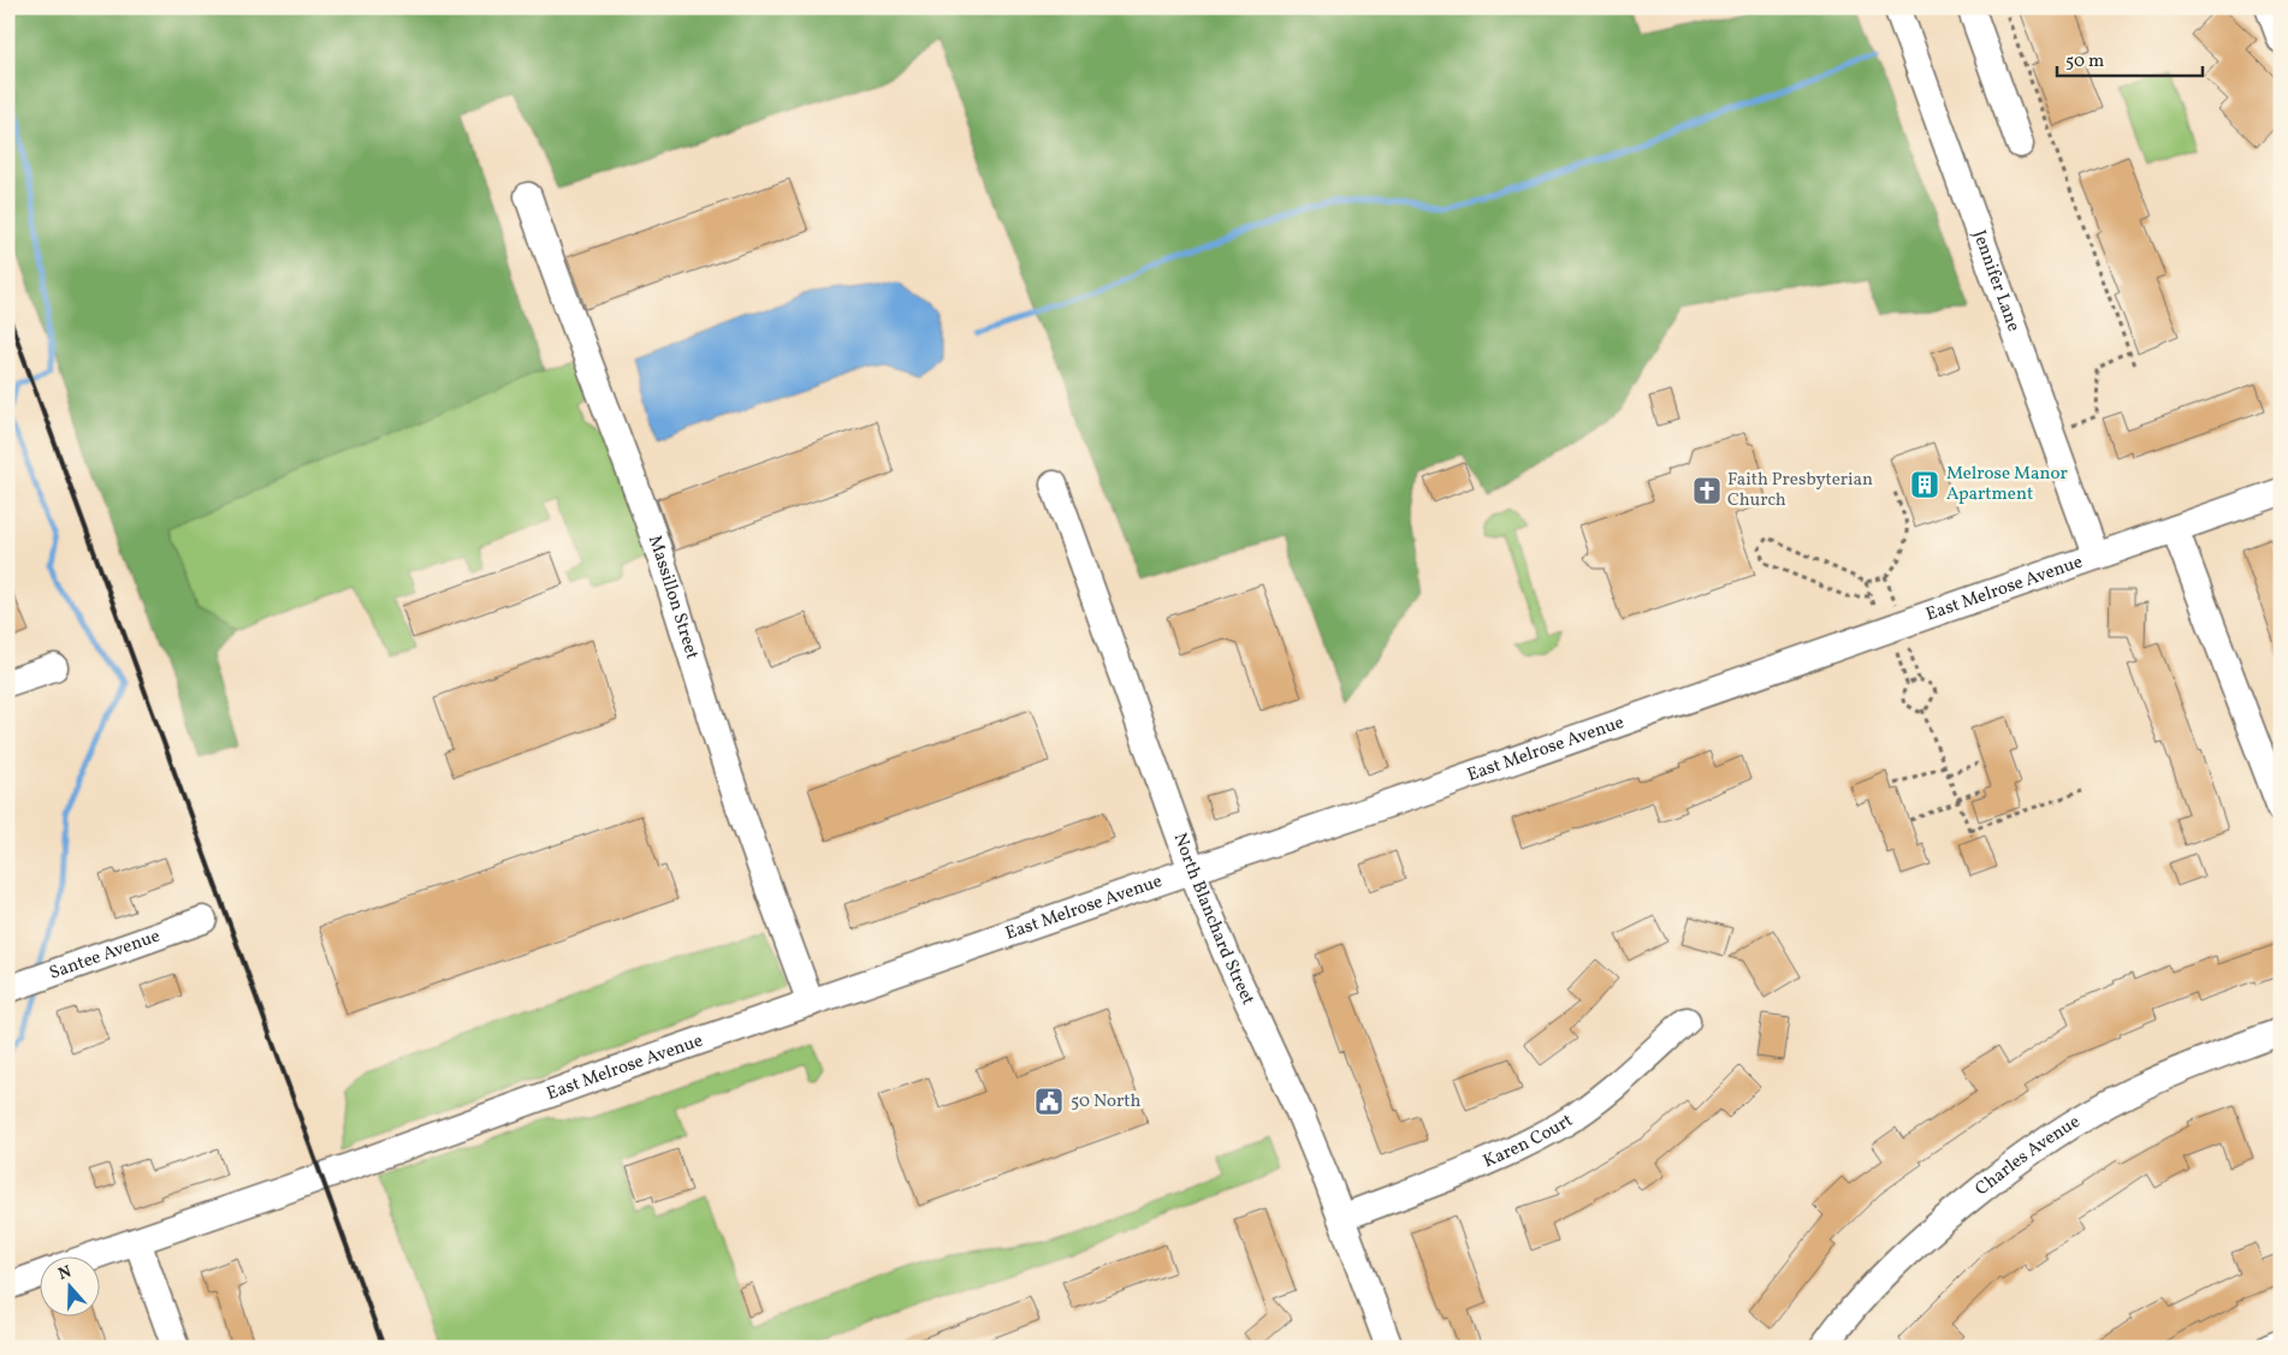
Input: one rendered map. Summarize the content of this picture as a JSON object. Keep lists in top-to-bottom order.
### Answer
{
  "streets": {
    "street": [
      "Jennifer Lane",
      "East Melrose Avenue",
      "Massillon Street",
      "North Blanchard Street",
      "Santee Avenue",
      "Karen Court",
      "Charles Avenue"
    ]
  },
  "crossings": [
    ["Jennifer Lane", "East Melrose Avenue"],
    ["East Melrose Avenue", "Massillon Street"],
    ["East Melrose Avenue", "North Blanchard Street"],
    ["North Blanchard Street", "Karen Court"]
  ],
  "places": {
    "building": ["Melrose Manor Apartment"],
    "church": ["Faith Presbyterian Church"],
    "public building": ["50 North"]
  },
  "scale_bar": "50 m",
  "north": "top"
}
